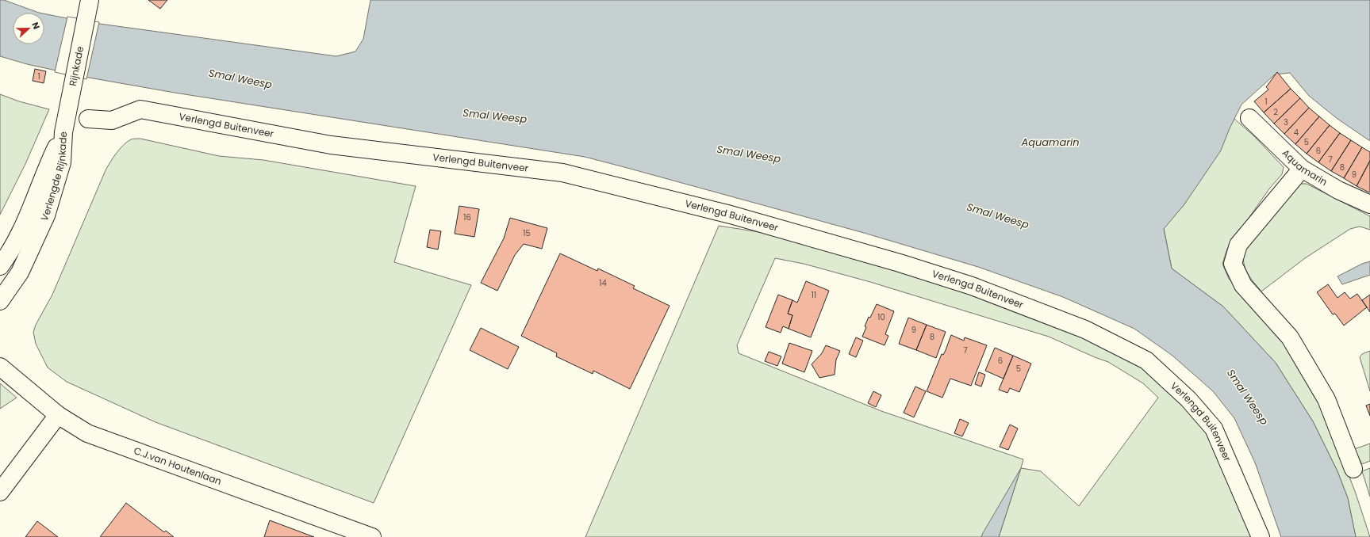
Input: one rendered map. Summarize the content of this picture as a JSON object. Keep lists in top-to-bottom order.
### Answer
{
  "streets": {
    "street": [
      "Rijnkade",
      "Verlengd Buitenveer",
      "Aquamarin",
      "Verlengde Rijnkade",
      "C.J.van Houtenlaan"
    ]
  },
  "crossings": [
    ["Rijnkade", "Verlengde Rijnkade"]
  ],
  "water": ["Smal Weesp", "Aquamarin"],
  "house_numbers": [
    "1",
    "1",
    "2",
    "3",
    "4",
    "5",
    "6",
    "7",
    "8",
    "9",
    "16",
    "15",
    "14",
    "11",
    "10",
    "9",
    "8",
    "7",
    "6",
    "5"
  ],
  "north": "right"
}
